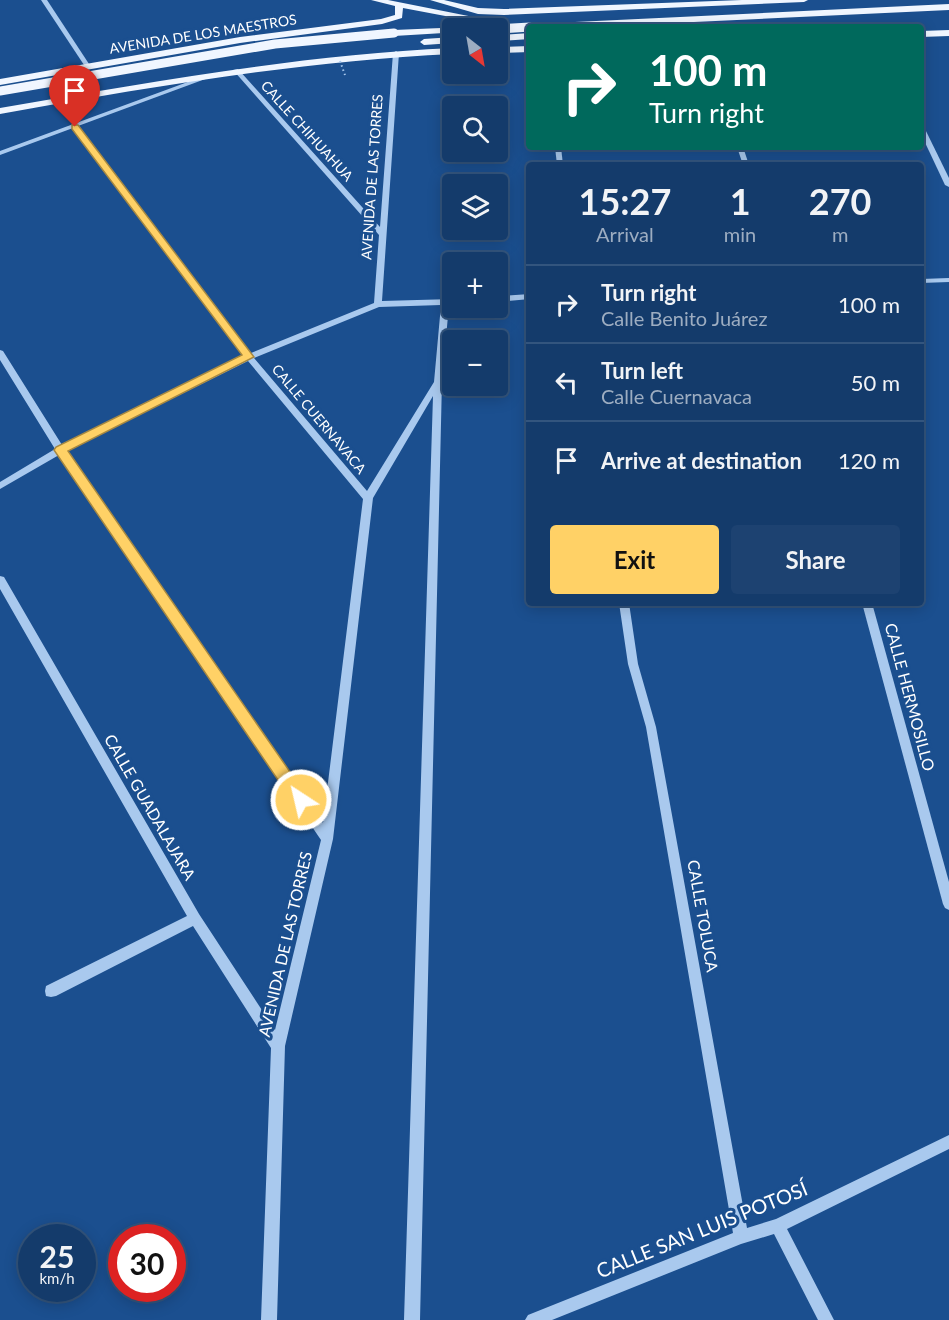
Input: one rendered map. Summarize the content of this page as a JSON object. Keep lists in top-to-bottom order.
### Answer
{
  "streets": {
    "main road": ["AVENIDA DE LOS MAESTROS"],
    "street": [
      "CALLE CHIHUAHUA",
      "AVENIDA DE LAS TORRES",
      "CALLE CUERNAVACA",
      "CALLE HERMOSILLO",
      "CALLE GUADALAJARA",
      "CALLE TOLUCA",
      "CALLE SAN LUIS POTOSÍ"
    ]
  },
  "crossings": [
    ["CALLE CHIHUAHUA", "AVENIDA DE LAS TORRES"],
    ["AVENIDA DE LAS TORRES", "CALLE CUERNAVACA"],
    ["AVENIDA DE LAS TORRES", "CALLE GUADALAJARA"],
    ["CALLE TOLUCA", "CALLE SAN LUIS POTOSÍ"]
  ],
  "north": "bottom right",
  "page": {
    "map_buttons": ["+", "−"],
    "turn": ["100 m", "Turn right"],
    "eta": [
      "15:27",
      "Arrival",
      "1",
      "min",
      "270",
      "m"
    ],
    "list": [
      {
        "name": "Turn right",
        "note": "Calle Benito Juárez",
        "value": "100 m"
      },
      {
        "name": "Turn left",
        "note": "Calle Cuernavaca",
        "value": "50 m"
      },
      {
        "name": "Arrive at destination",
        "value": "120 m"
      }
    ],
    "buttons": ["Exit", "Share"],
    "speed": "25 km/h",
    "limit": "30"
  }
}
